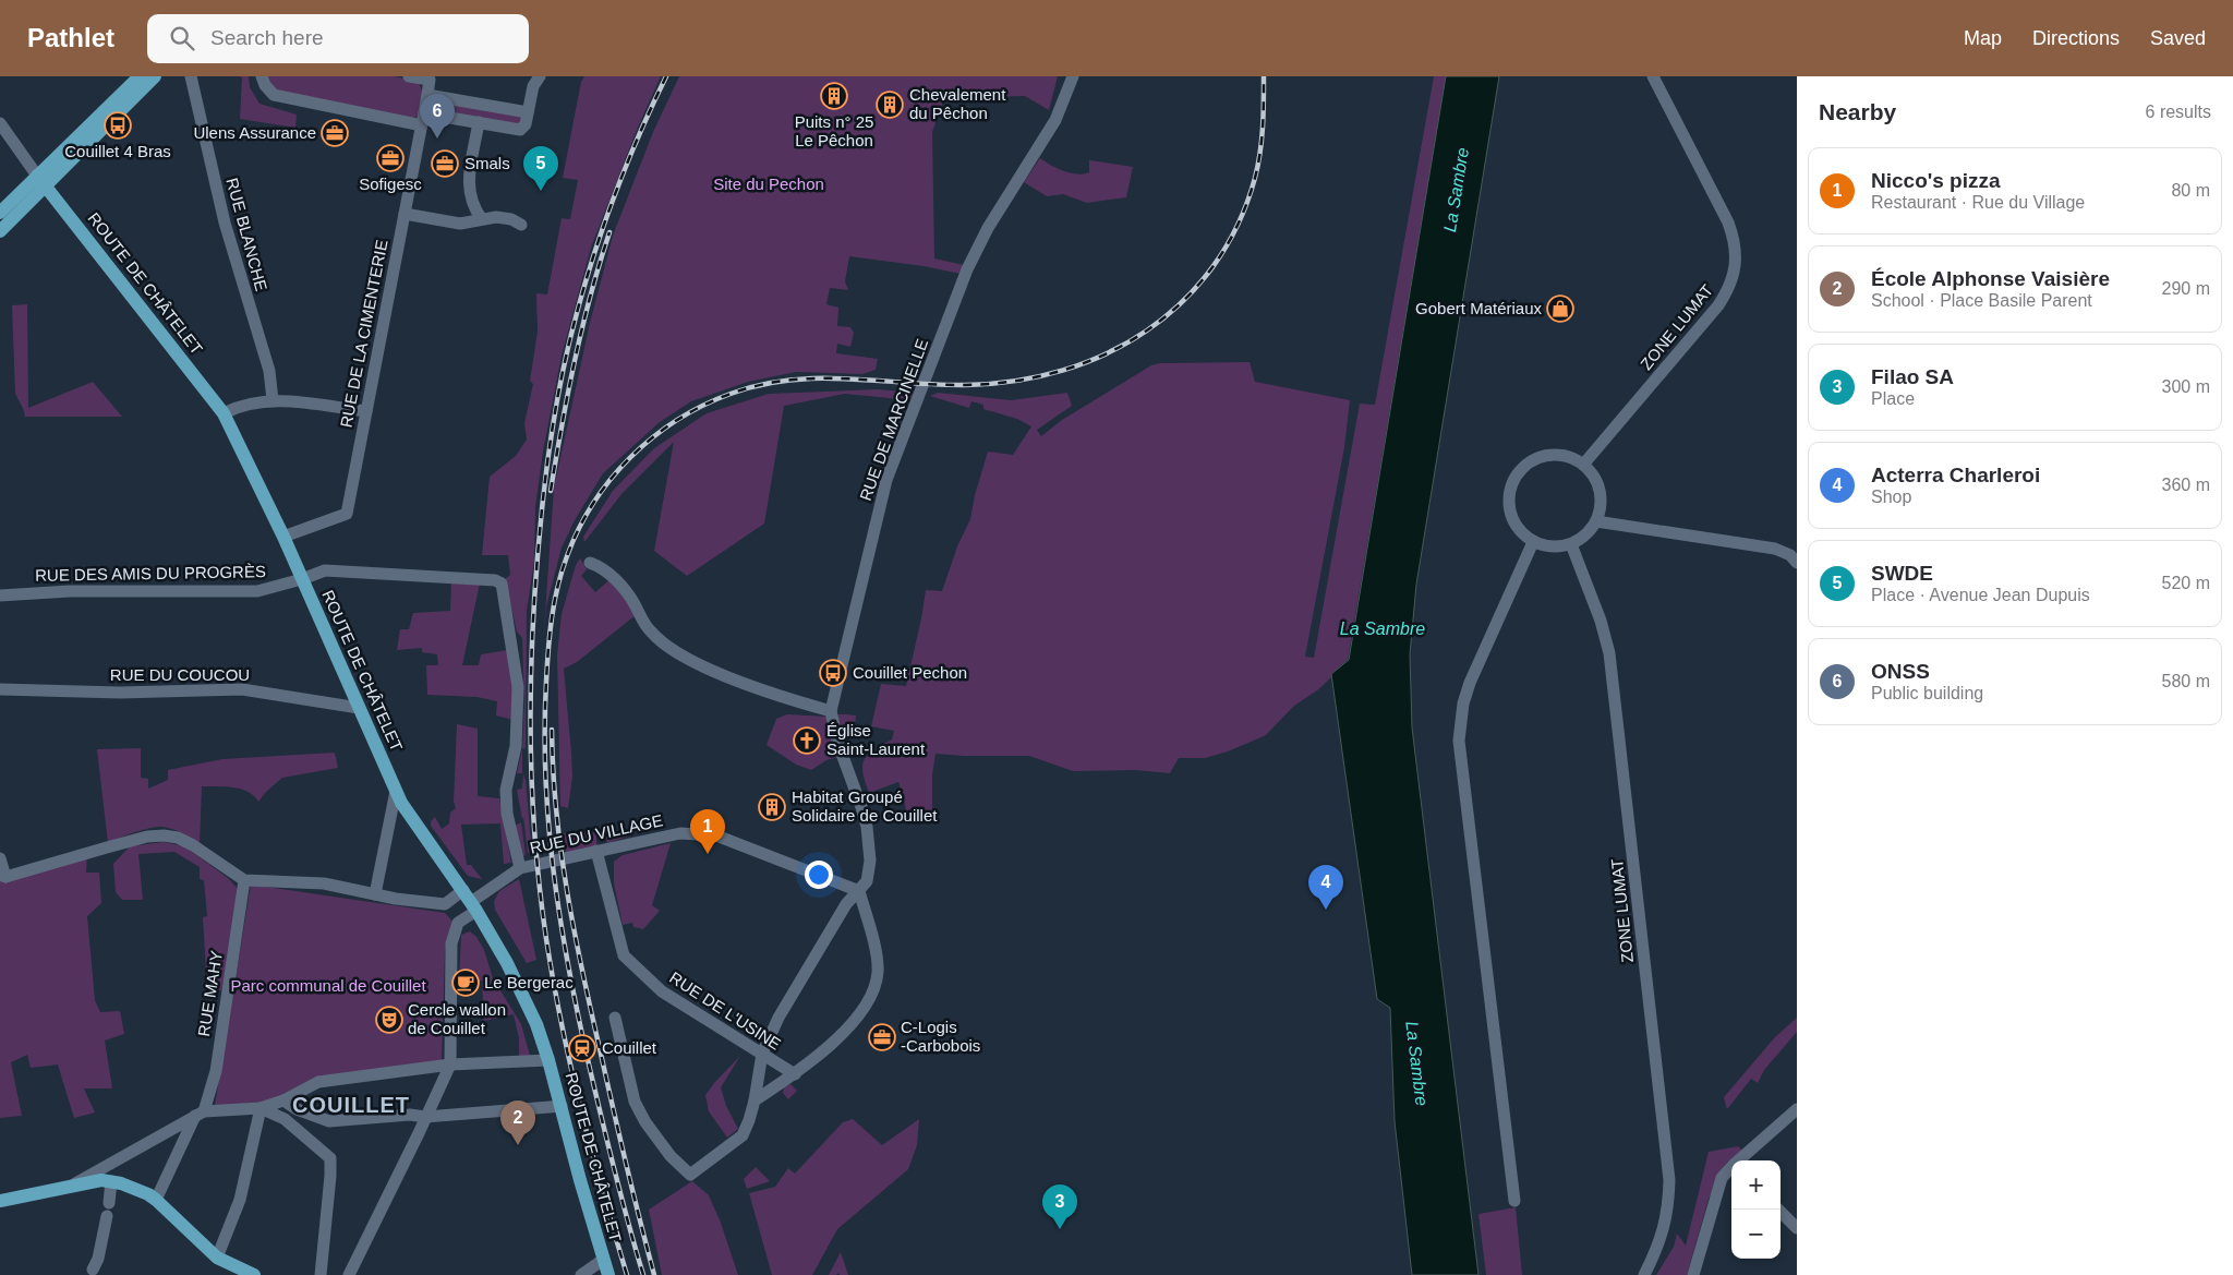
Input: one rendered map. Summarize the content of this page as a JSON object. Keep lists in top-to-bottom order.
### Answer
{
  "streets": {
    "main road": ["ROUTE DE CHÂTELET"],
    "street": [
      "RUE BLANCHE",
      "ZONE LUMAT",
      "RUE DE LA CIMENTERIE",
      "RUE DE MARCINELLE",
      "RUE DES AMIS DU PROGRÈS",
      "RUE DU COUCOU",
      "RUE DU VILLAGE",
      "RUE MAHY",
      "RUE DE L'USINE"
    ]
  },
  "crossings": [
    ["ROUTE DE CHÂTELET", "RUE DE LA CIMENTERIE"],
    ["ROUTE DE CHÂTELET", "RUE DES AMIS DU PROGRÈS"],
    ["ROUTE DE CHÂTELET", "RUE DU COUCOU"],
    ["ROUTE DE CHÂTELET", "RUE DU VILLAGE"],
    ["RUE DE MARCINELLE", "RUE DU VILLAGE"],
    ["RUE DE MARCINELLE", "RUE DE L'USINE"],
    ["RUE DES AMIS DU PROGRÈS", "RUE DU VILLAGE"],
    ["RUE DU VILLAGE", "RUE DE L'USINE"]
  ],
  "districts": ["COUILLET"],
  "water": ["La Sambre"],
  "parks": ["Site du Pechon", "Parc communal de Couillet"],
  "places": {
    "building": ["Puits n° 25 Le Pêchon", "Chevalement du Pêchon", "Habitat Groupé Solidaire de Couillet"],
    "bus stop": ["Couillet 4 Bras", "Couillet Pechon"],
    "office": [
      "Ulens Assurance",
      "Sofigesc",
      "Smals",
      "C-Logis -Carbobois"
    ],
    "shop": ["Gobert Matériaux"],
    "church": ["Église Saint-Laurent"],
    "cafe": ["Le Bergerac"],
    "theatre": ["Cercle wallon de Couillet"],
    "station": ["Couillet"]
  },
  "page": {
    "header": "Pathlet",
    "search": "Search here",
    "nav": ["Map", "Directions", "Saved"],
    "heading": ["Nearby", "6 results"],
    "pins": [
      "6",
      "5",
      "1",
      "4",
      "2",
      "3"
    ],
    "list": [
      {
        "mark": "1",
        "name": "Nicco's pizza",
        "note": "Restaurant · Rue du Village",
        "value": "80 m"
      },
      {
        "mark": "2",
        "name": "École Alphonse Vaisière",
        "note": "School · Place Basile Parent",
        "value": "290 m"
      },
      {
        "mark": "3",
        "name": "Filao SA",
        "note": "Place",
        "value": "300 m"
      },
      {
        "mark": "4",
        "name": "Acterra Charleroi",
        "note": "Shop",
        "value": "360 m"
      },
      {
        "mark": "5",
        "name": "SWDE",
        "note": "Place · Avenue Jean Dupuis",
        "value": "520 m"
      },
      {
        "mark": "6",
        "name": "ONSS",
        "note": "Public building",
        "value": "580 m"
      }
    ],
    "map_buttons": ["+", "−"]
  }
}
